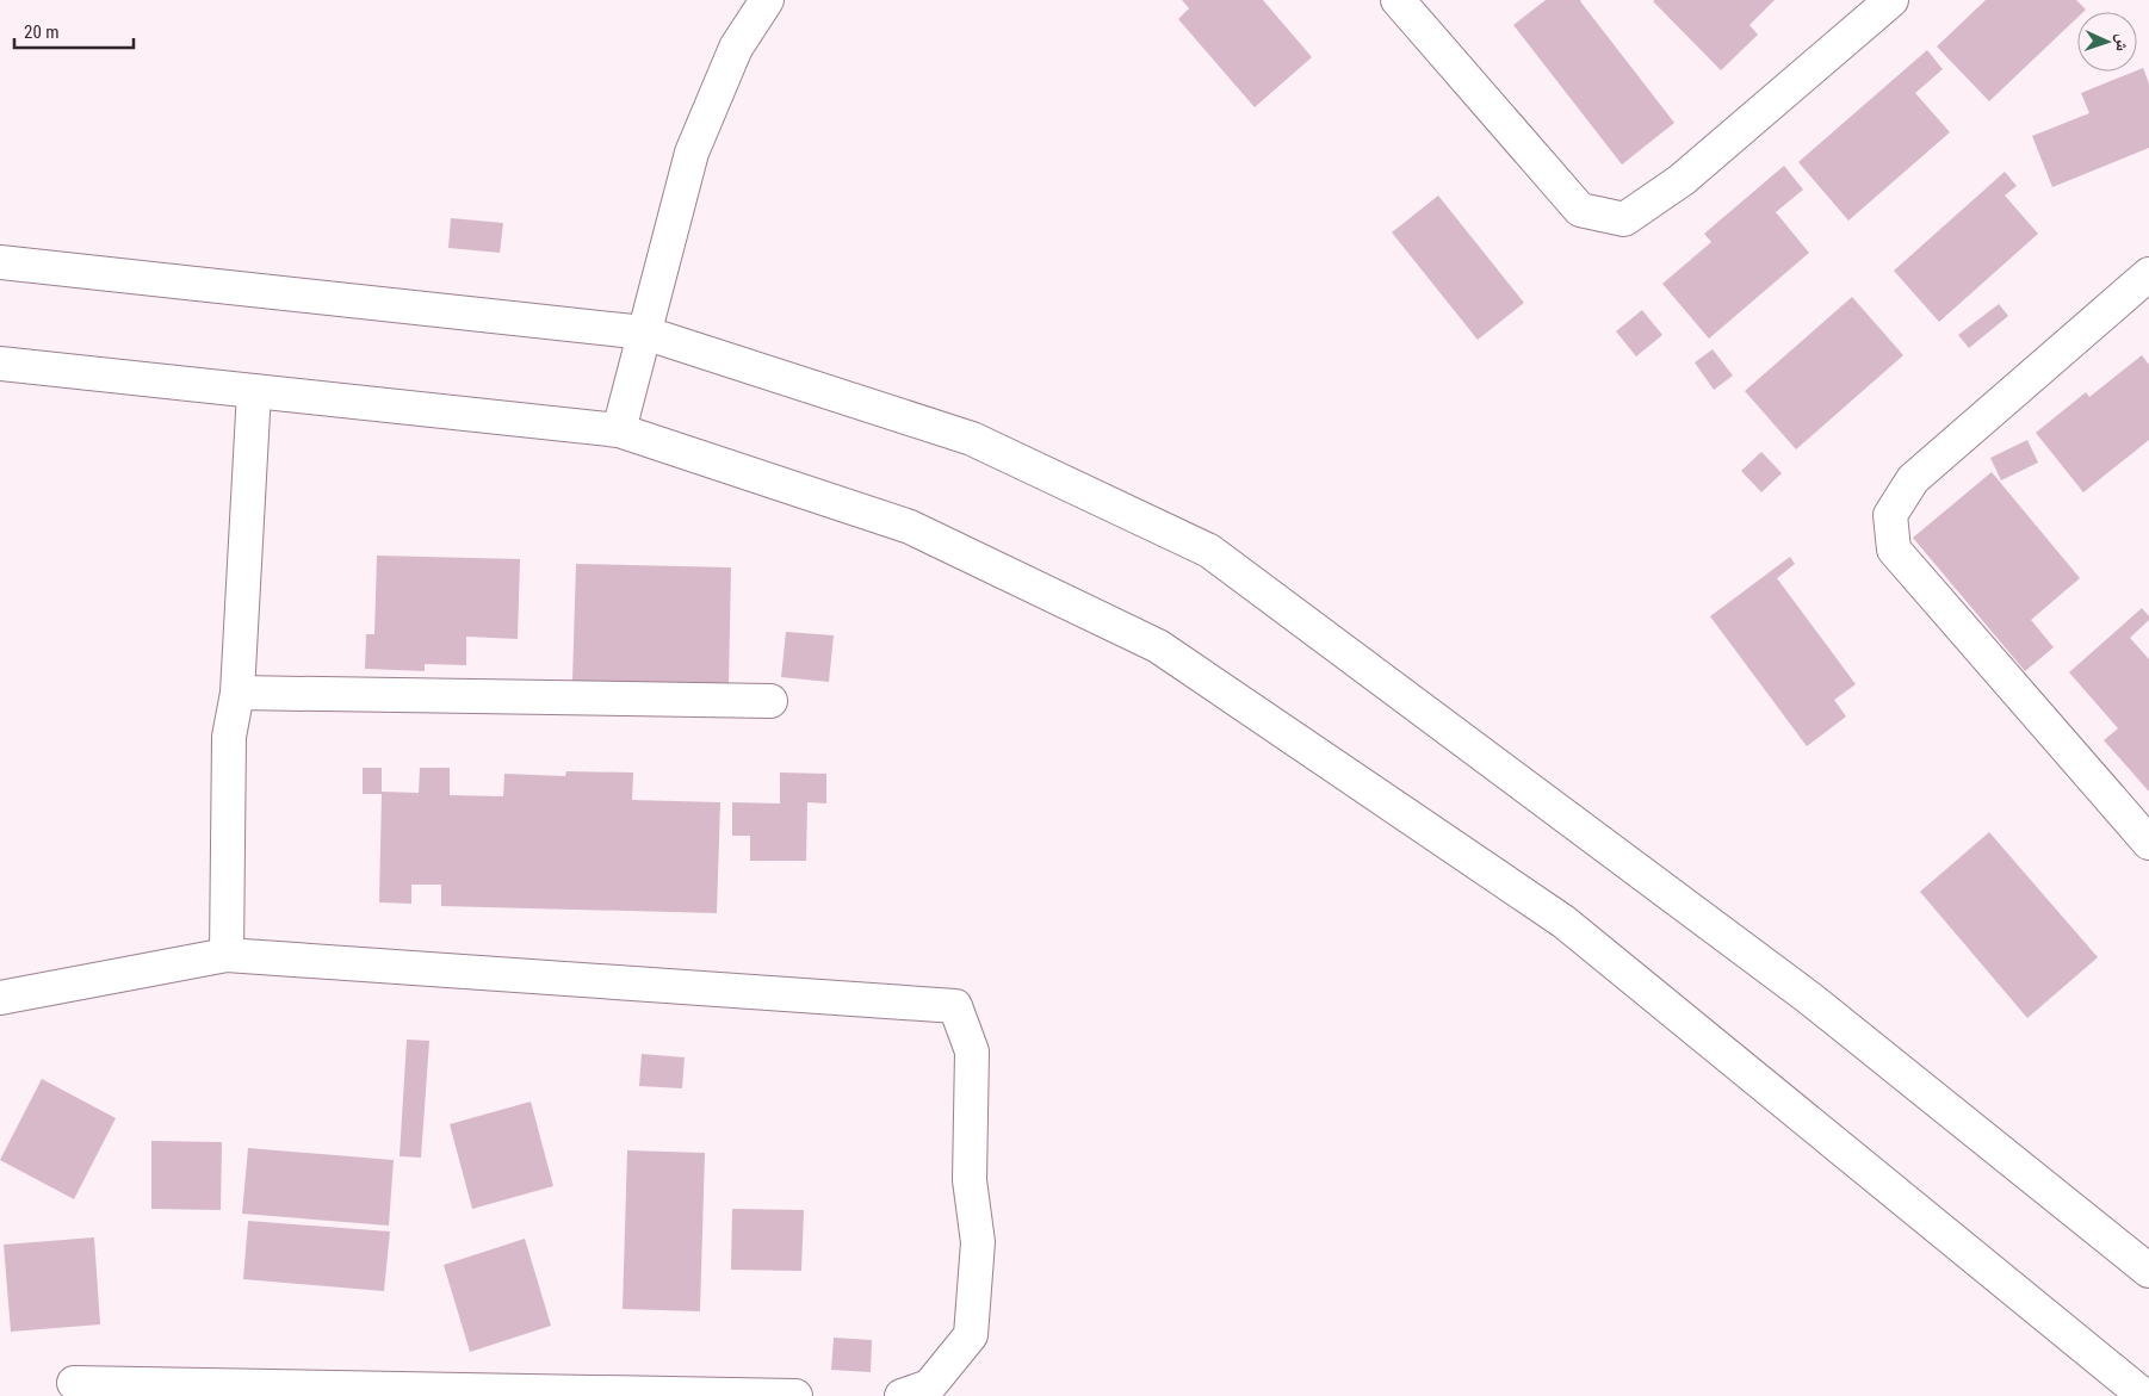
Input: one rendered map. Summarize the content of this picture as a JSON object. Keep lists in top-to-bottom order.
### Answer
{
  "scale_bar": "20 m",
  "north": "right"
}
